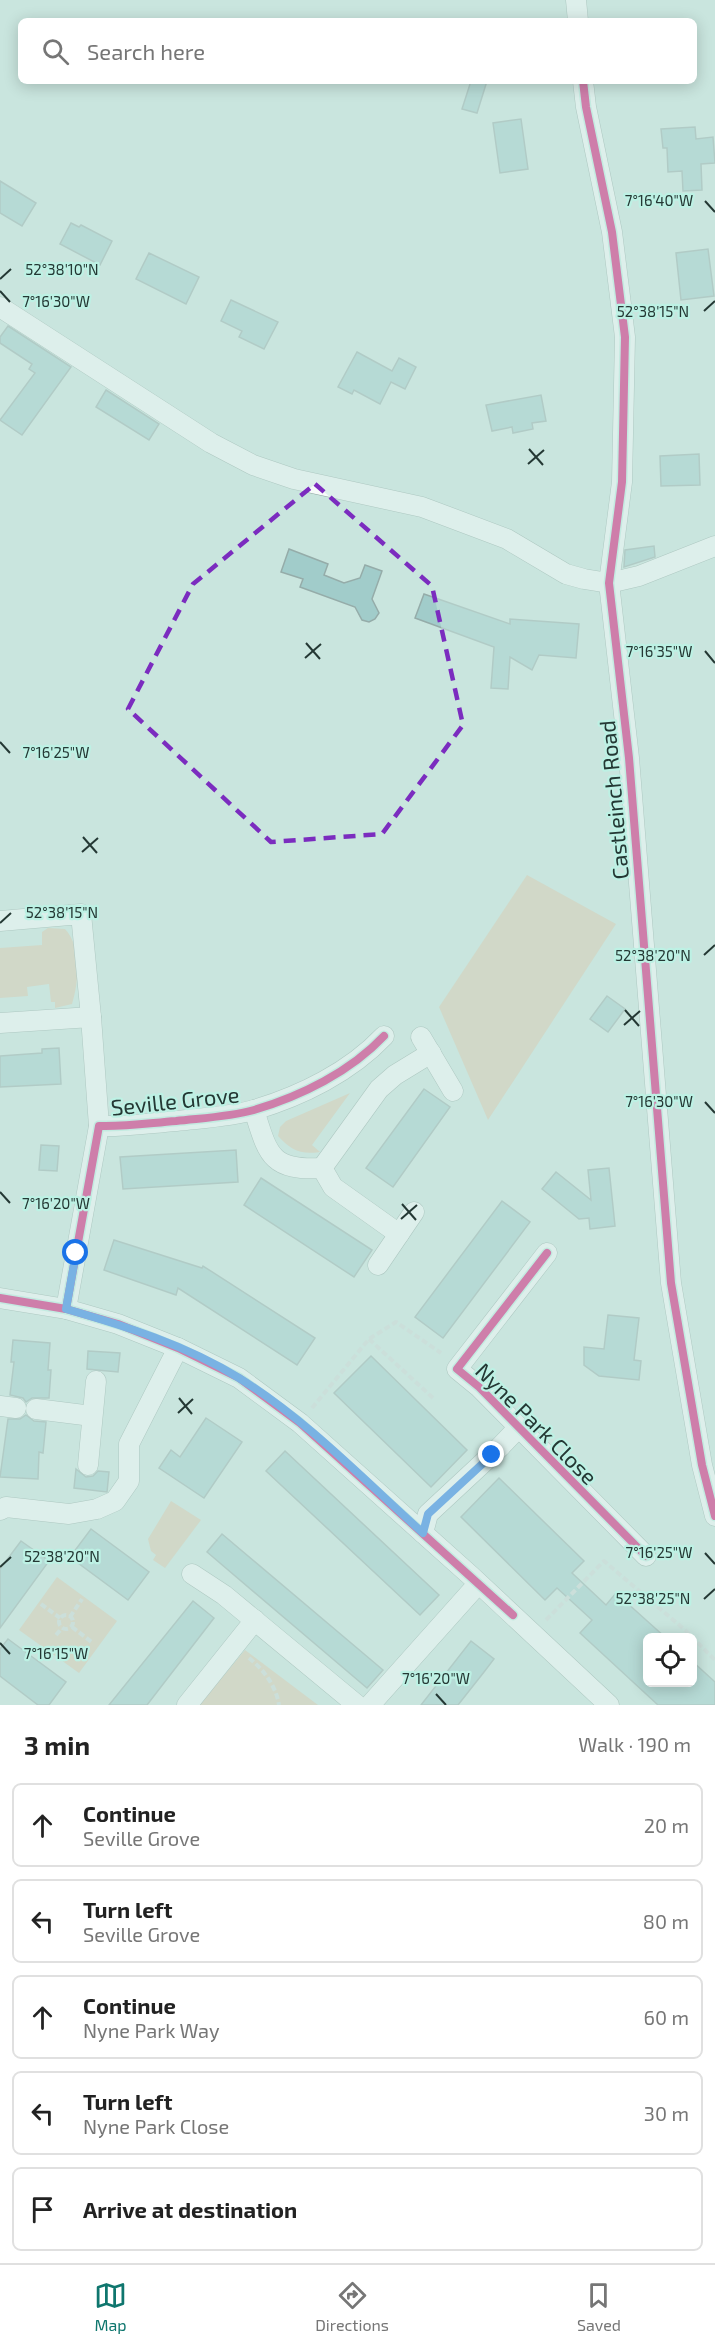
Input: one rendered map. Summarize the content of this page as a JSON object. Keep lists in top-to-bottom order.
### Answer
{
  "streets": {
    "street": ["Castleinch Road", "Seville Grove", "Nyne Park Close"]
  },
  "page": {
    "search": "Search here",
    "heading": ["3 min", "Walk · 190 m"],
    "list": [
      ["Continue", "Seville Grove", "20 m"],
      ["Turn left", "Seville Grove", "80 m"],
      ["Continue", "Nyne Park Way", "60 m"],
      ["Turn left", "Nyne Park Close", "30 m"],
      "Arrive at destination"
    ],
    "nav": ["Map", "Directions", "Saved"]
  },
  "coordinates": [
    "7°16'40\"W",
    "52°38'10\"N",
    "7°16'30\"W",
    "52°38'15\"N",
    "7°16'35\"W",
    "7°16'25\"W",
    "52°38'20\"N",
    "7°16'20\"W",
    "52°38'25\"N",
    "7°16'15\"W"
  ]
}
